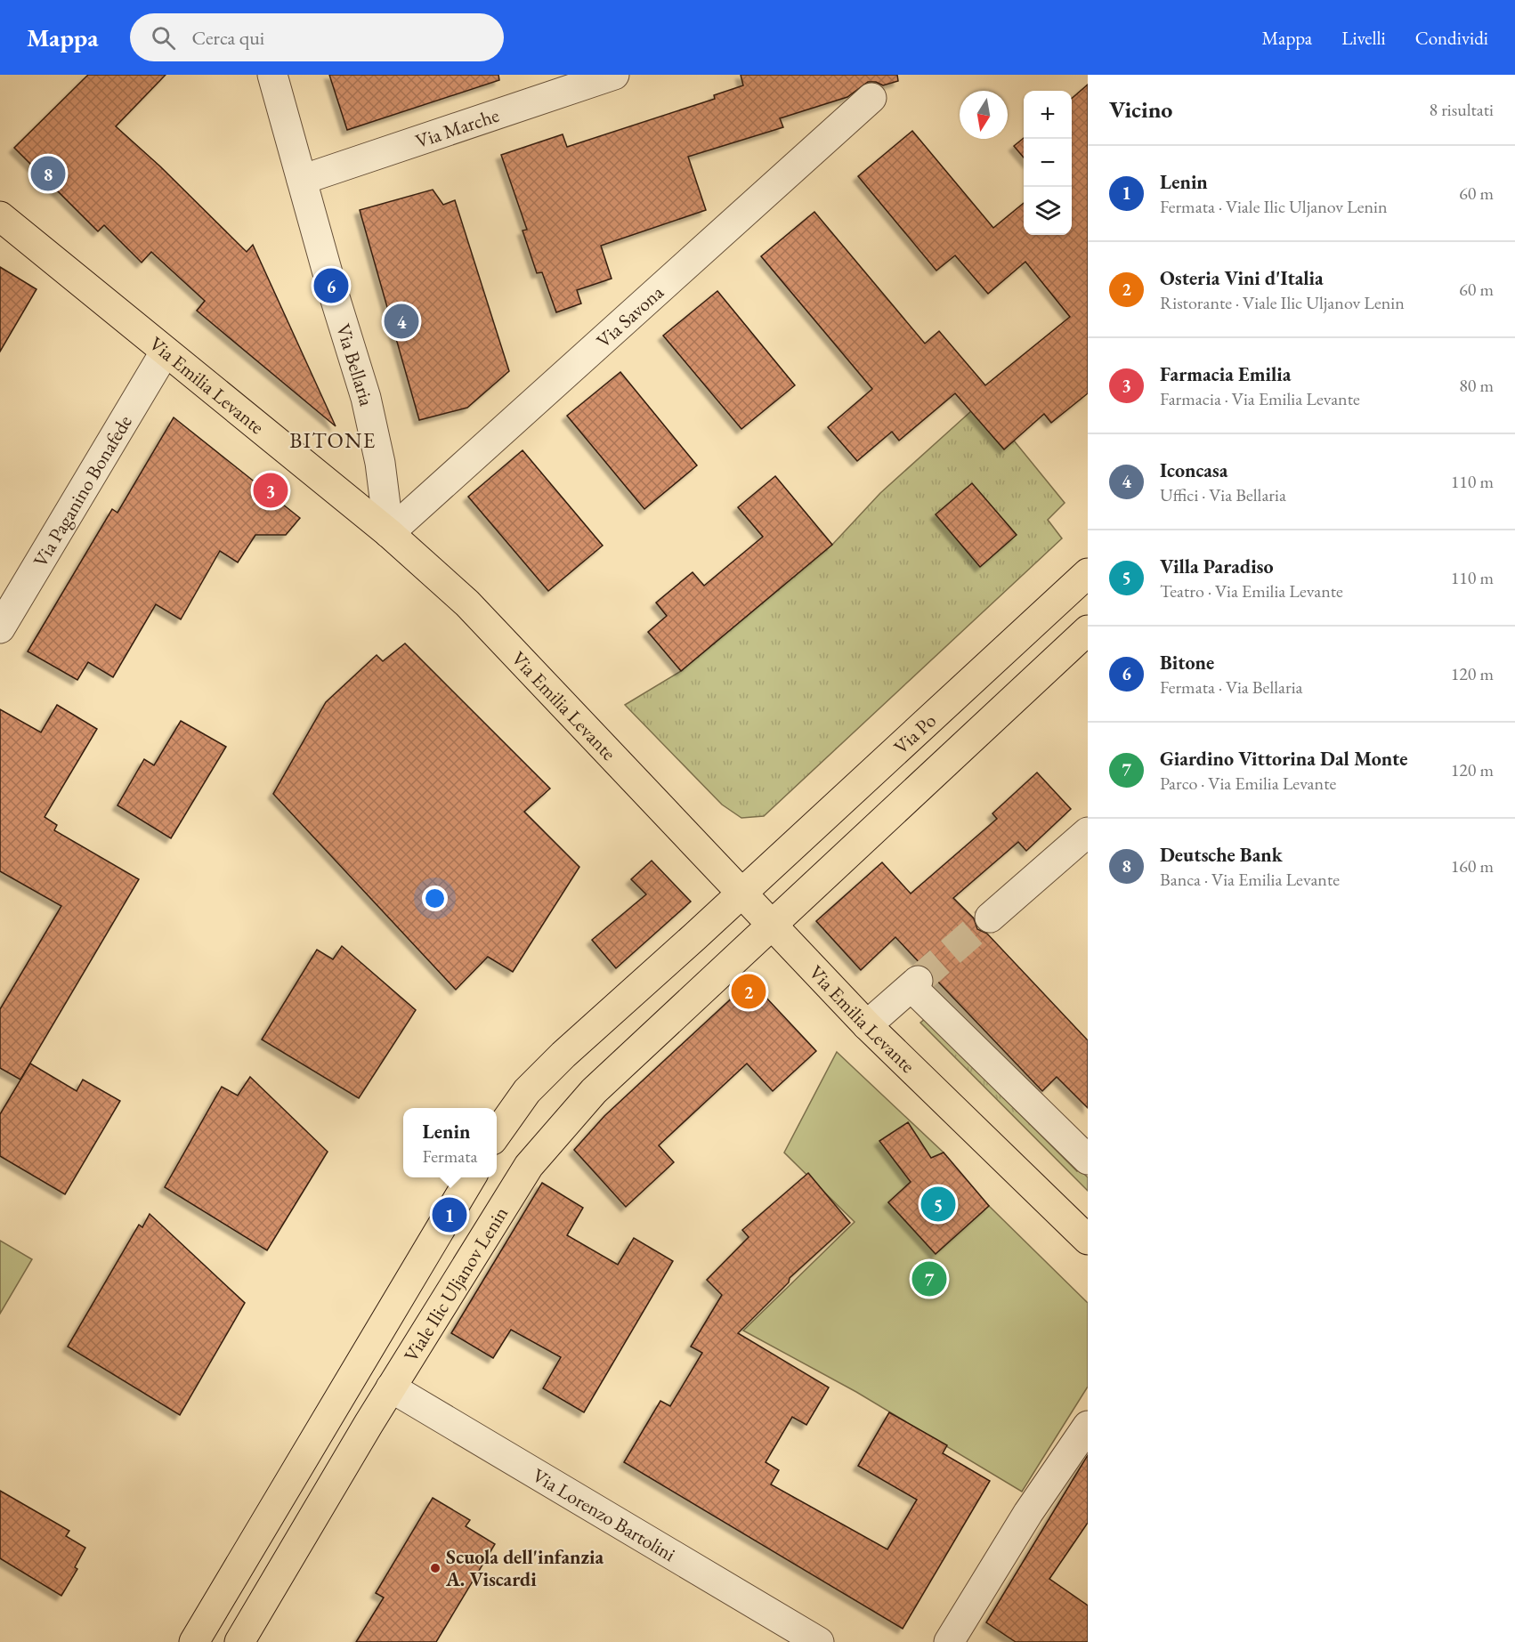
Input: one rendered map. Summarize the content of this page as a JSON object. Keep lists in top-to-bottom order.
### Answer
{
  "streets": {
    "main road": ["Via Emilia Levante", "Via Po", "Viale Ilic Uljanov Lenin"],
    "street": [
      "Via Marche",
      "Via Savona",
      "Via Bellaria",
      "Via Paganino Bonafede",
      "Via Lorenzo Bartolini"
    ]
  },
  "crossings": [
    ["Via Marche", "Via Bellaria"],
    ["Via Savona", "Via Bellaria"],
    ["Via Savona", "Via Emilia Levante"],
    ["Via Bellaria", "Via Emilia Levante"],
    ["Via Emilia Levante", "Via Paganino Bonafede"],
    ["Via Emilia Levante", "Via Po"],
    ["Via Emilia Levante", "Viale Ilic Uljanov Lenin"],
    ["Viale Ilic Uljanov Lenin", "Via Lorenzo Bartolini"]
  ],
  "districts": ["BITONE"],
  "places": ["Scuola dell'infanzia A. Viscardi"],
  "north": "bottom",
  "page": {
    "header": "Mappa",
    "search": "Cerca qui",
    "nav": ["Mappa", "Livelli", "Condividi"],
    "heading": ["Vicino", "8 risultati"],
    "map_buttons": ["+", "−"],
    "list": [
      {
        "mark": "1",
        "name": "Lenin",
        "note": "Fermata · Viale Ilic Uljanov Lenin",
        "value": "60 m"
      },
      {
        "mark": "2",
        "name": "Osteria Vini d'Italia",
        "note": "Ristorante · Viale Ilic Uljanov Lenin",
        "value": "60 m"
      },
      {
        "mark": "3",
        "name": "Farmacia Emilia",
        "note": "Farmacia · Via Emilia Levante",
        "value": "80 m"
      },
      {
        "mark": "4",
        "name": "Iconcasa",
        "note": "Uffici · Via Bellaria",
        "value": "110 m"
      },
      {
        "mark": "5",
        "name": "Villa Paradiso",
        "note": "Teatro · Via Emilia Levante",
        "value": "110 m"
      },
      {
        "mark": "6",
        "name": "Bitone",
        "note": "Fermata · Via Bellaria",
        "value": "120 m"
      },
      {
        "mark": "7",
        "name": "Giardino Vittorina Dal Monte",
        "note": "Parco · Via Emilia Levante",
        "value": "120 m"
      },
      {
        "mark": "8",
        "name": "Deutsche Bank",
        "note": "Banca · Via Emilia Levante",
        "value": "160 m"
      }
    ],
    "pins": [
      "8",
      "6",
      "4",
      "3",
      "2",
      "5",
      "1",
      "7"
    ],
    "popup": ["Lenin", "Fermata"]
  }
}
